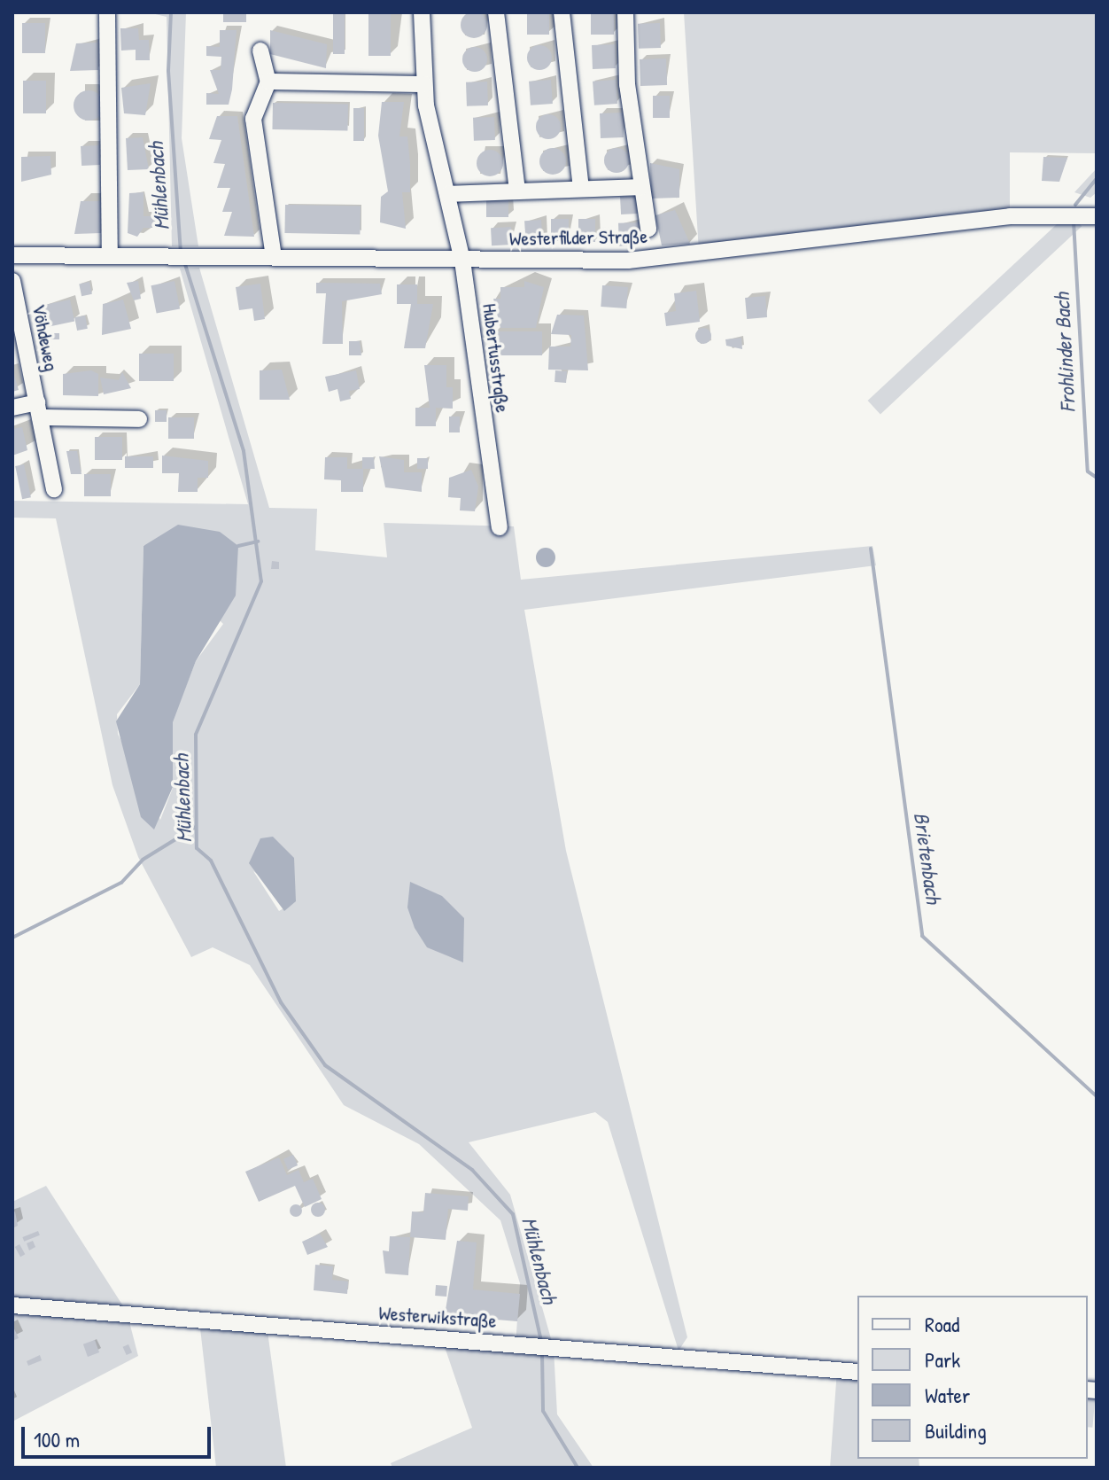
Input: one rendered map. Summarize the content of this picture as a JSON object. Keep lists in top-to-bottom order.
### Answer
{
  "streets": {
    "street": [
      "Westerfilder Straße",
      "Vöhdeweg",
      "Hubertusstraße",
      "Westerwikstraße"
    ]
  },
  "crossings": [
    ["Westerfilder Straße", "Hubertusstraße"]
  ],
  "water": ["Mühlenbach", "Frohlinder Bach", "Brietenbach"],
  "legend": [
    "Road",
    "Park",
    "Water",
    "Building"
  ],
  "scale_bar": "100 m"
}
